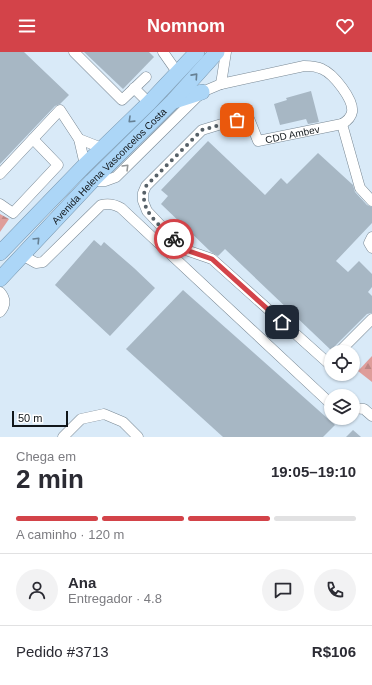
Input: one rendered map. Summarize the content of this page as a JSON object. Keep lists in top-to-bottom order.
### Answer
{
  "streets": {
    "highway": ["Avenida Helena Vasconcelos Costa"],
    "lane": ["CDD Ambev"]
  },
  "scale_bar": "50 m",
  "page": {
    "header": "Nomnom",
    "scale": "50 m",
    "heading": ["2 min", "Chega em", "19:05–19:10"],
    "panel": [
      "Ana",
      "Entregador · 4.8",
      "Pedido #3713",
      "R$106"
    ],
    "bar": "A caminho · 120 m"
  }
}
